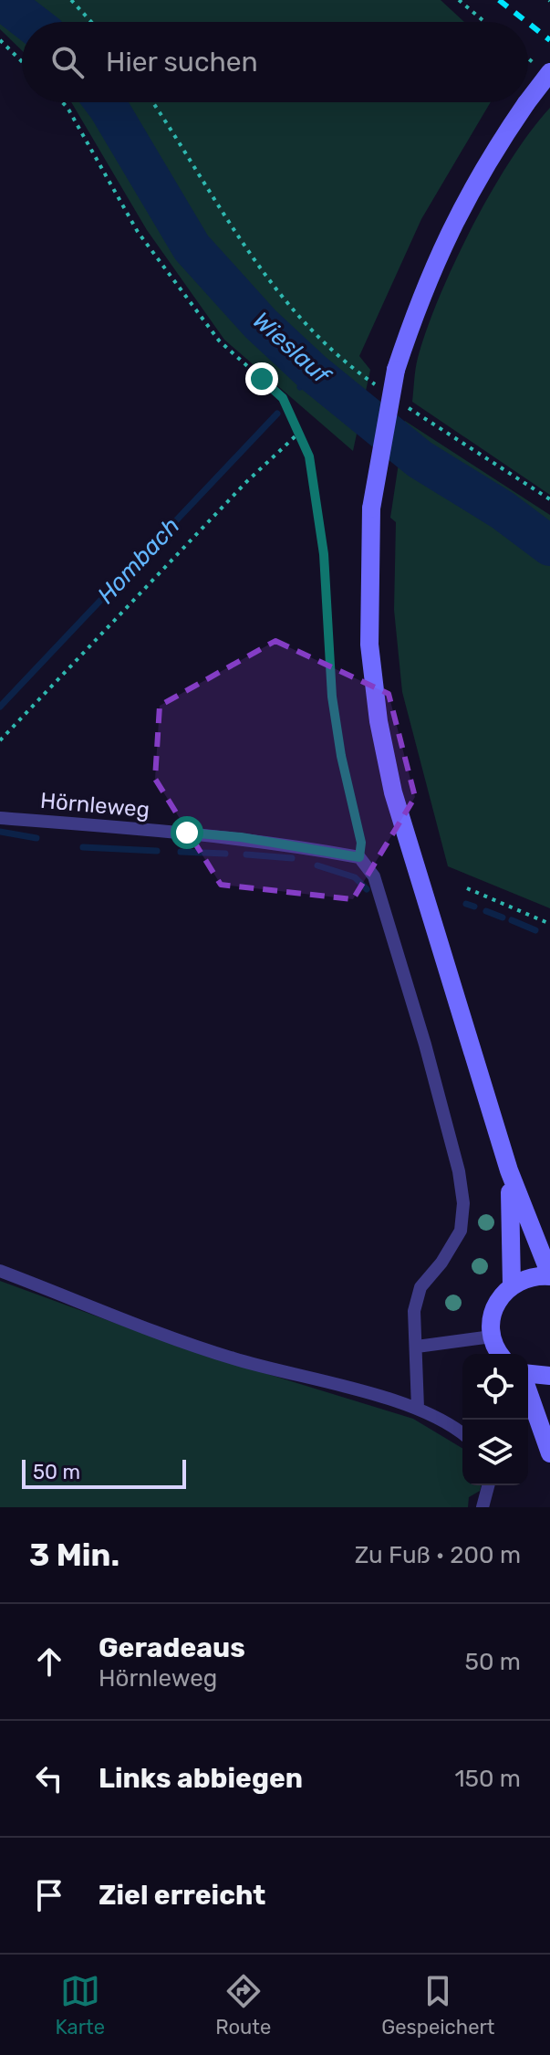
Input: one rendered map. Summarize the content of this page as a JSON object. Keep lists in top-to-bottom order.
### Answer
{
  "streets": {
    "lane": ["Hörnleweg"]
  },
  "water": ["Wieslauf", "Hombach"],
  "scale_bar": "50 m",
  "page": {
    "search": "Hier suchen",
    "scale": "50 m",
    "heading": ["3 Min.", "Zu Fuß · 200 m"],
    "list": [
      ["Geradeaus", "Hörnleweg", "50 m"],
      ["Links abbiegen", "150 m"],
      "Ziel erreicht"
    ],
    "nav": ["Karte", "Route", "Gespeichert"]
  }
}
